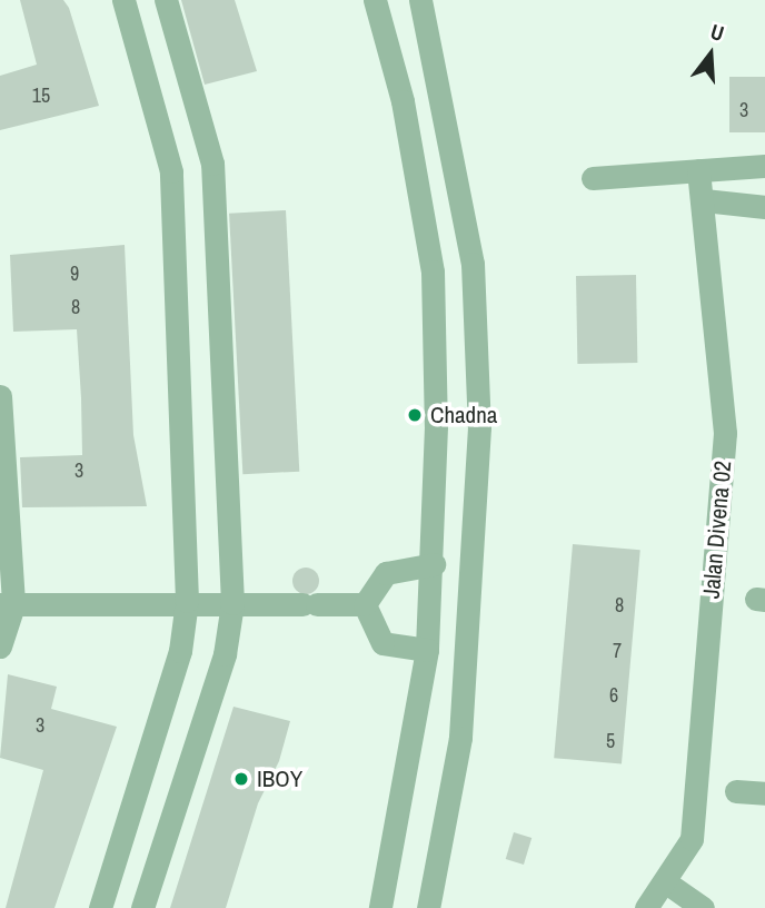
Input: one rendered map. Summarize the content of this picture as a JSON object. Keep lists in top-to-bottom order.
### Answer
{
  "streets": {
    "street": ["Jalan Divena 02"]
  },
  "places": ["Chadna", "IBOY"],
  "house_numbers": [
    "15",
    "3",
    "9",
    "8",
    "3",
    "8",
    "7",
    "6",
    "3",
    "5"
  ],
  "north": "top"
}
